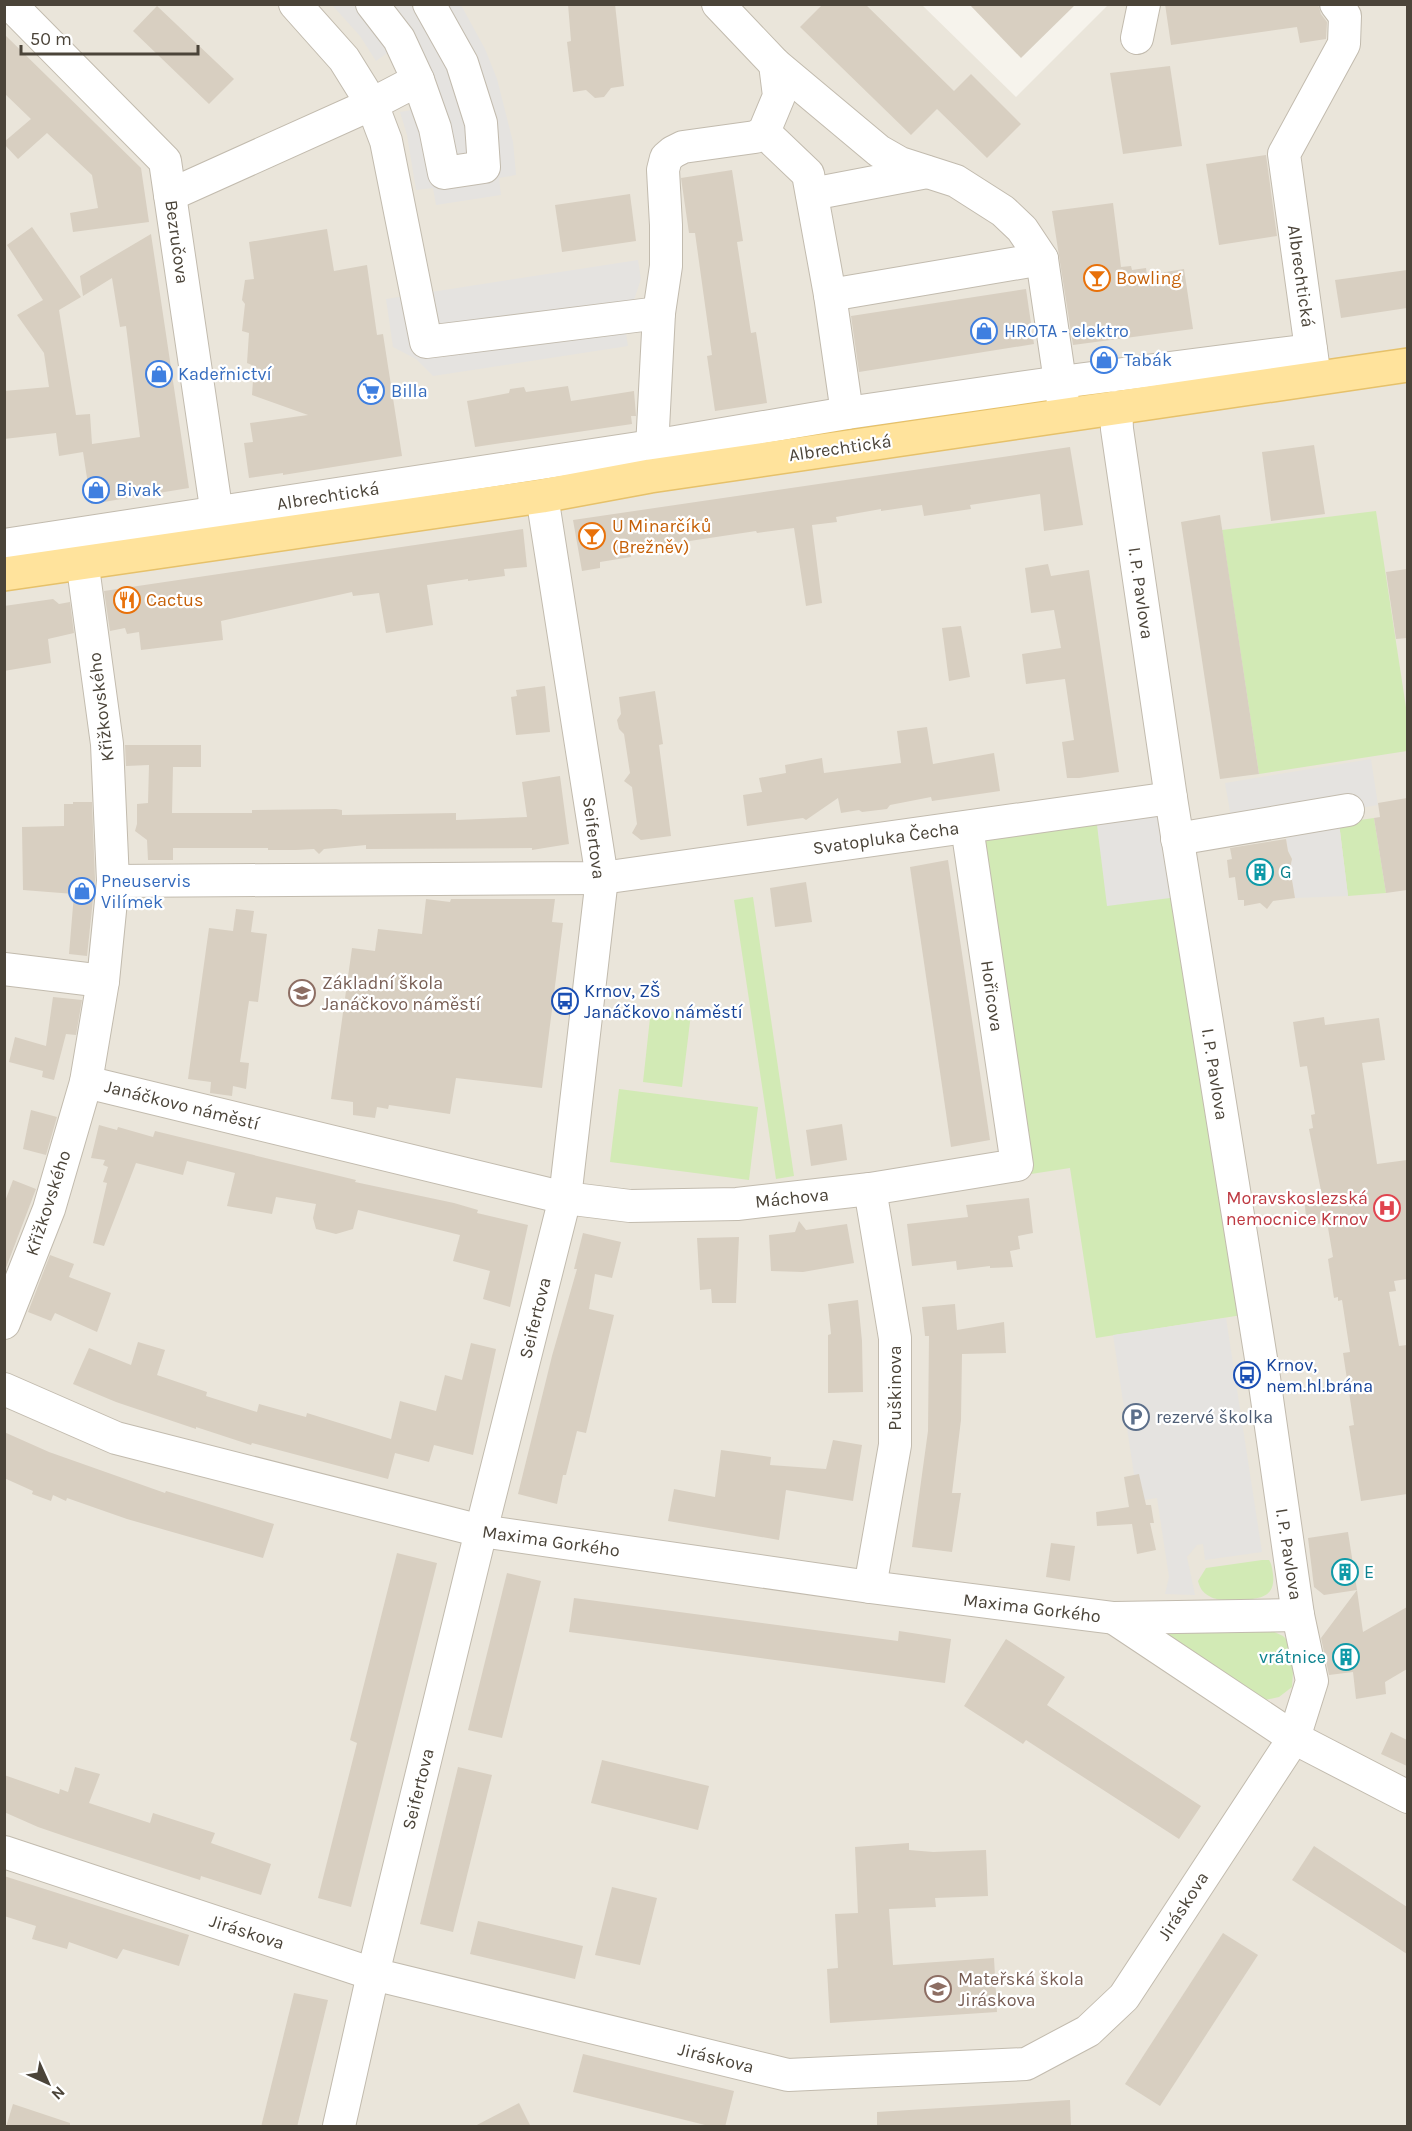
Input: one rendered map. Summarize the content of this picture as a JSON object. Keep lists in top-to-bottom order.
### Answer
{
  "streets": {
    "main road": ["Albrechtická"],
    "street": [
      "Bezručova",
      "I. P. Pavlova",
      "Křižkovského",
      "Seifertova",
      "Svatopluka Čecha",
      "Hořicova",
      "Janáčkovo náměstí",
      "Máchova",
      "Puškinova",
      "Maxima Gorkého",
      "Jiráskova"
    ]
  },
  "crossings": [
    ["Bezručova", "Albrechtická"],
    ["Albrechtická", "I. P. Pavlova"],
    ["Albrechtická", "Křižkovského"],
    ["Albrechtická", "Seifertova"],
    ["I. P. Pavlova", "Svatopluka Čecha"],
    ["I. P. Pavlova", "Maxima Gorkého"],
    ["I. P. Pavlova", "Jiráskova"],
    ["Křižkovského", "Janáčkovo náměstí"],
    ["Seifertova", "Svatopluka Čecha"],
    ["Seifertova", "Janáčkovo náměstí"],
    ["Seifertova", "Máchova"],
    ["Seifertova", "Maxima Gorkého"],
    ["Seifertova", "Jiráskova"],
    ["Svatopluka Čecha", "Hořicova"],
    ["Hořicova", "Máchova"],
    ["Janáčkovo náměstí", "Máchova"],
    ["Máchova", "Puškinova"],
    ["Puškinova", "Maxima Gorkého"],
    ["Maxima Gorkého", "Jiráskova"]
  ],
  "places": {
    "bar": ["Bowling", "U Minarčíků (Brežněv)"],
    "shop": [
      "HROTA - elektro",
      "Tabák",
      "Kadeřnictví",
      "Bivak",
      "Pneuservis Vilímek"
    ],
    "supermarket": ["Billa"],
    "restaurant": ["Cactus"],
    "building": ["G", "E", "vrátnice"],
    "school or university": ["Základní škola Janáčkovo náměstí", "Mateřská škola Jiráskova"],
    "bus stop": ["Krnov, ZŠ Janáčkovo náměstí", "Krnov, nem.hl.brána"],
    "hospital": ["Moravskoslezská nemocnice Krnov"],
    "parking": ["rezervé školka"]
  },
  "scale_bar": "50 m",
  "north": "bottom right"
}
